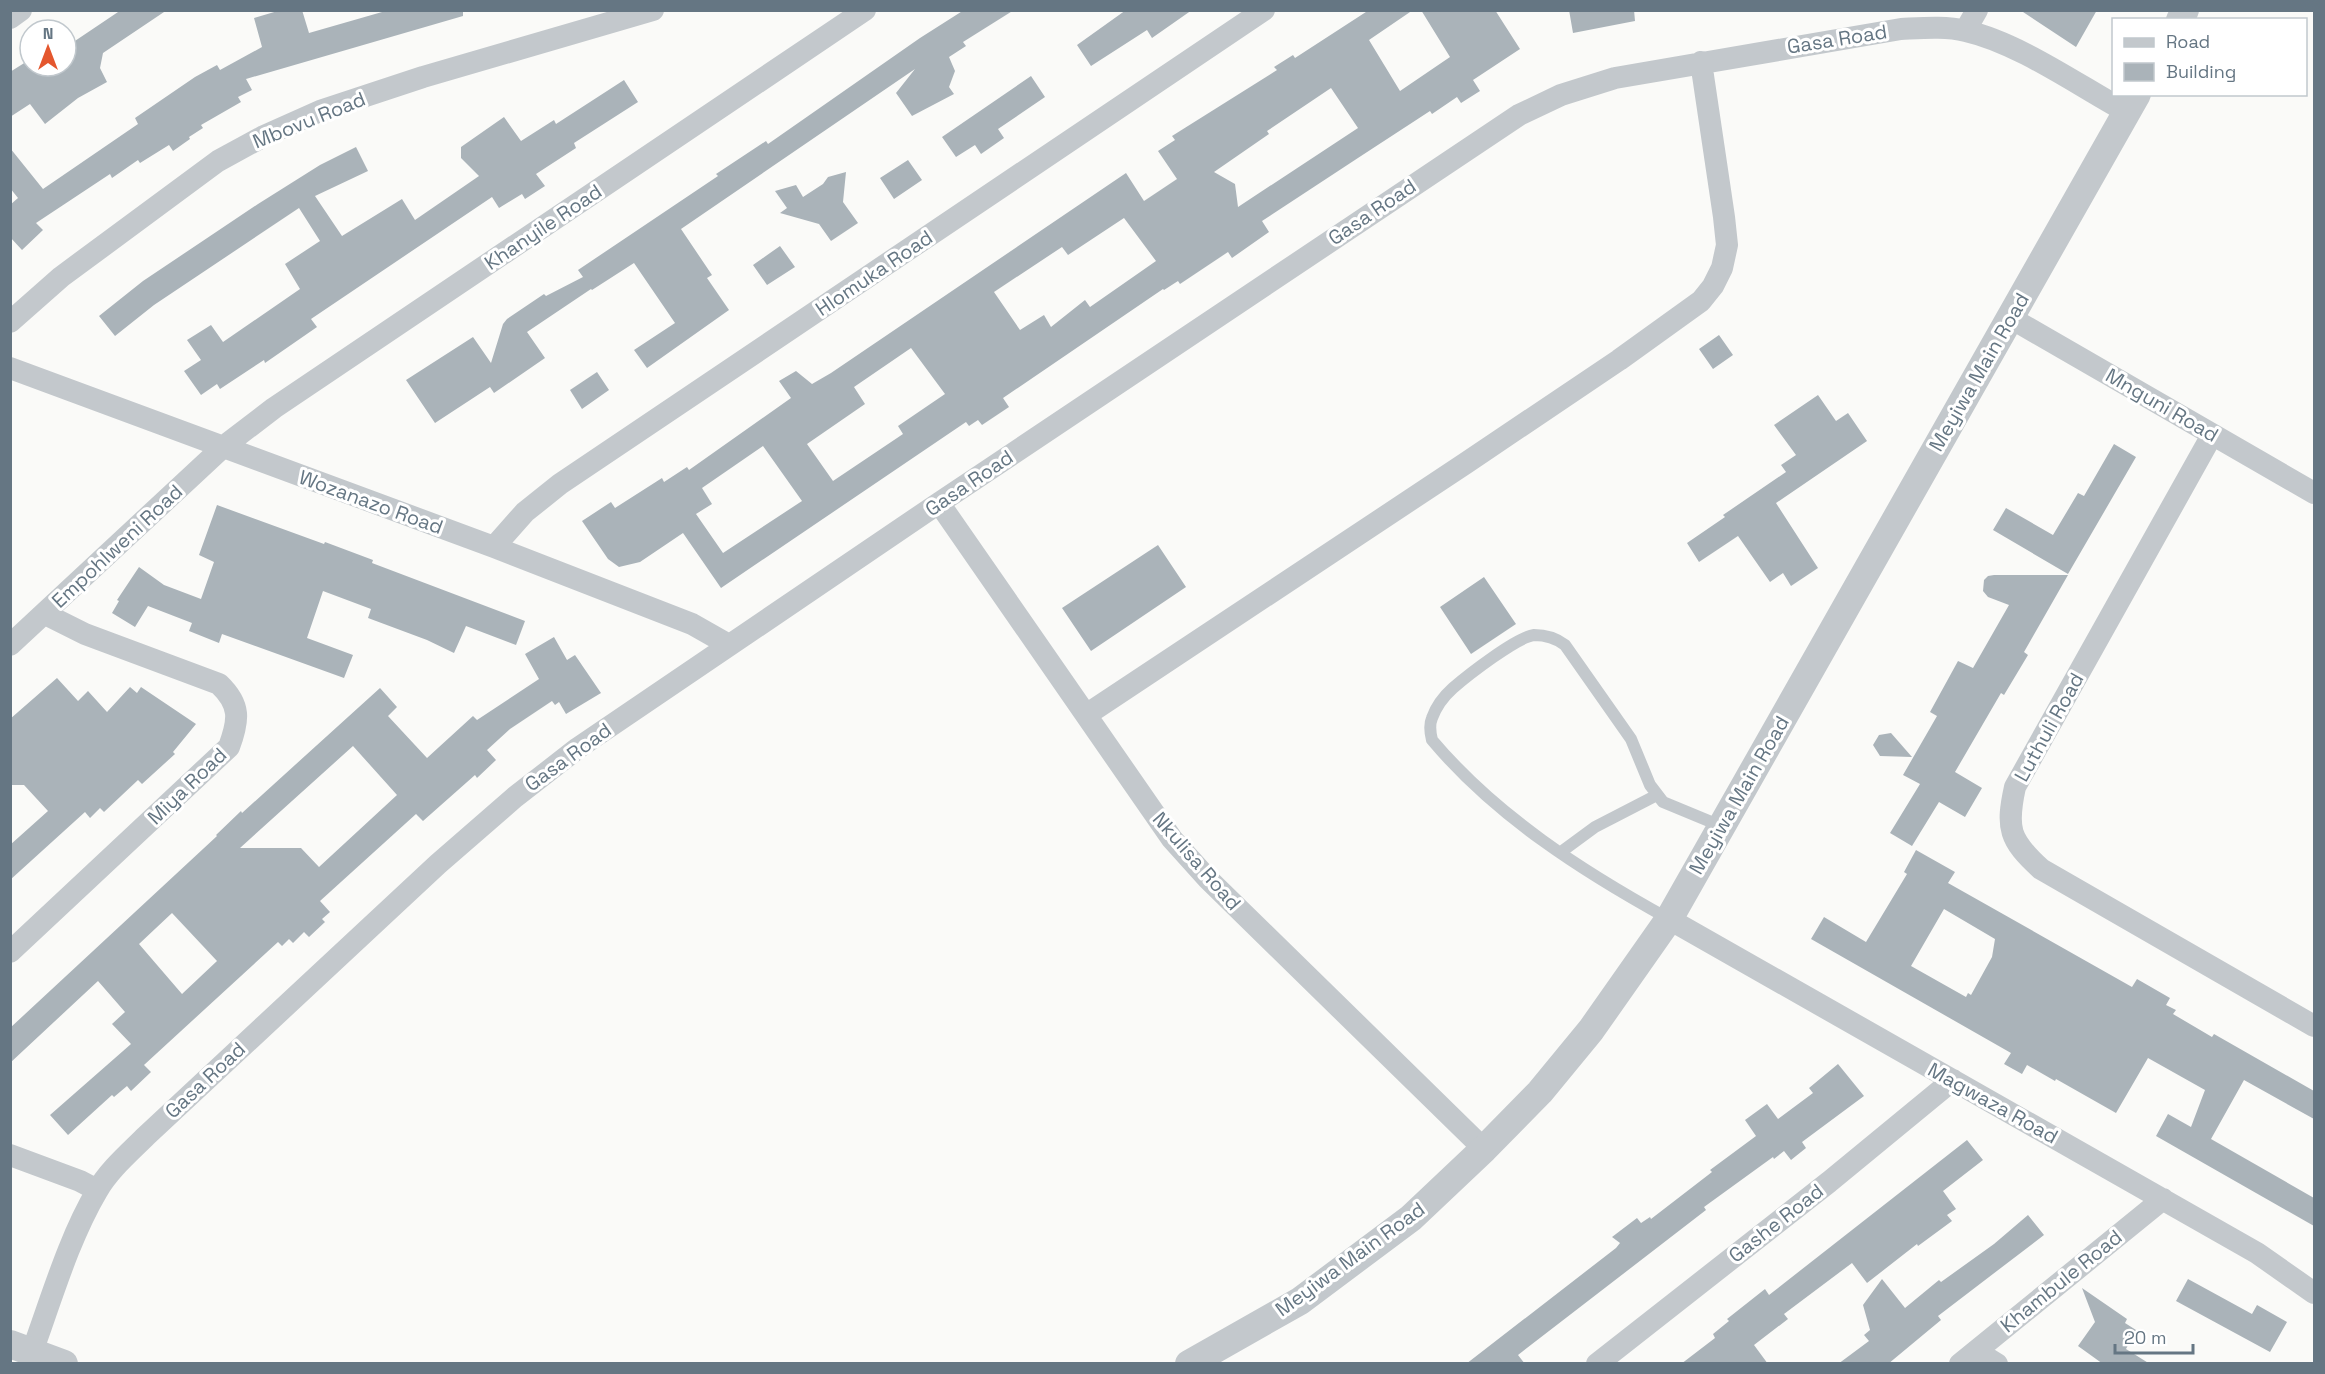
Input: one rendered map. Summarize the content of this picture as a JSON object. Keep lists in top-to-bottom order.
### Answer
{
  "streets": {
    "street": [
      "Gasa Road",
      "Mbovu Road",
      "Khanyile Road",
      "Hlomuka Road",
      "Meyiwa Main Road",
      "Mnguni Road",
      "Wozanazo Road",
      "Empohlweni Road",
      "Luthuli Road",
      "Miya Road",
      "Nkulisa Road",
      "Magwaza Road",
      "Gashe Road",
      "Khambule Road"
    ]
  },
  "crossings": [
    ["Gasa Road", "Meyiwa Main Road"],
    ["Gasa Road", "Wozanazo Road"],
    ["Gasa Road", "Nkulisa Road"],
    ["Khanyile Road", "Wozanazo Road"],
    ["Khanyile Road", "Empohlweni Road"],
    ["Hlomuka Road", "Wozanazo Road"],
    ["Meyiwa Main Road", "Mnguni Road"],
    ["Meyiwa Main Road", "Nkulisa Road"],
    ["Meyiwa Main Road", "Magwaza Road"],
    ["Mnguni Road", "Luthuli Road"],
    ["Wozanazo Road", "Empohlweni Road"],
    ["Empohlweni Road", "Miya Road"],
    ["Magwaza Road", "Gashe Road"],
    ["Magwaza Road", "Khambule Road"]
  ],
  "legend": ["Road", "Building"],
  "scale_bar": "20 m",
  "north": "top"
}
